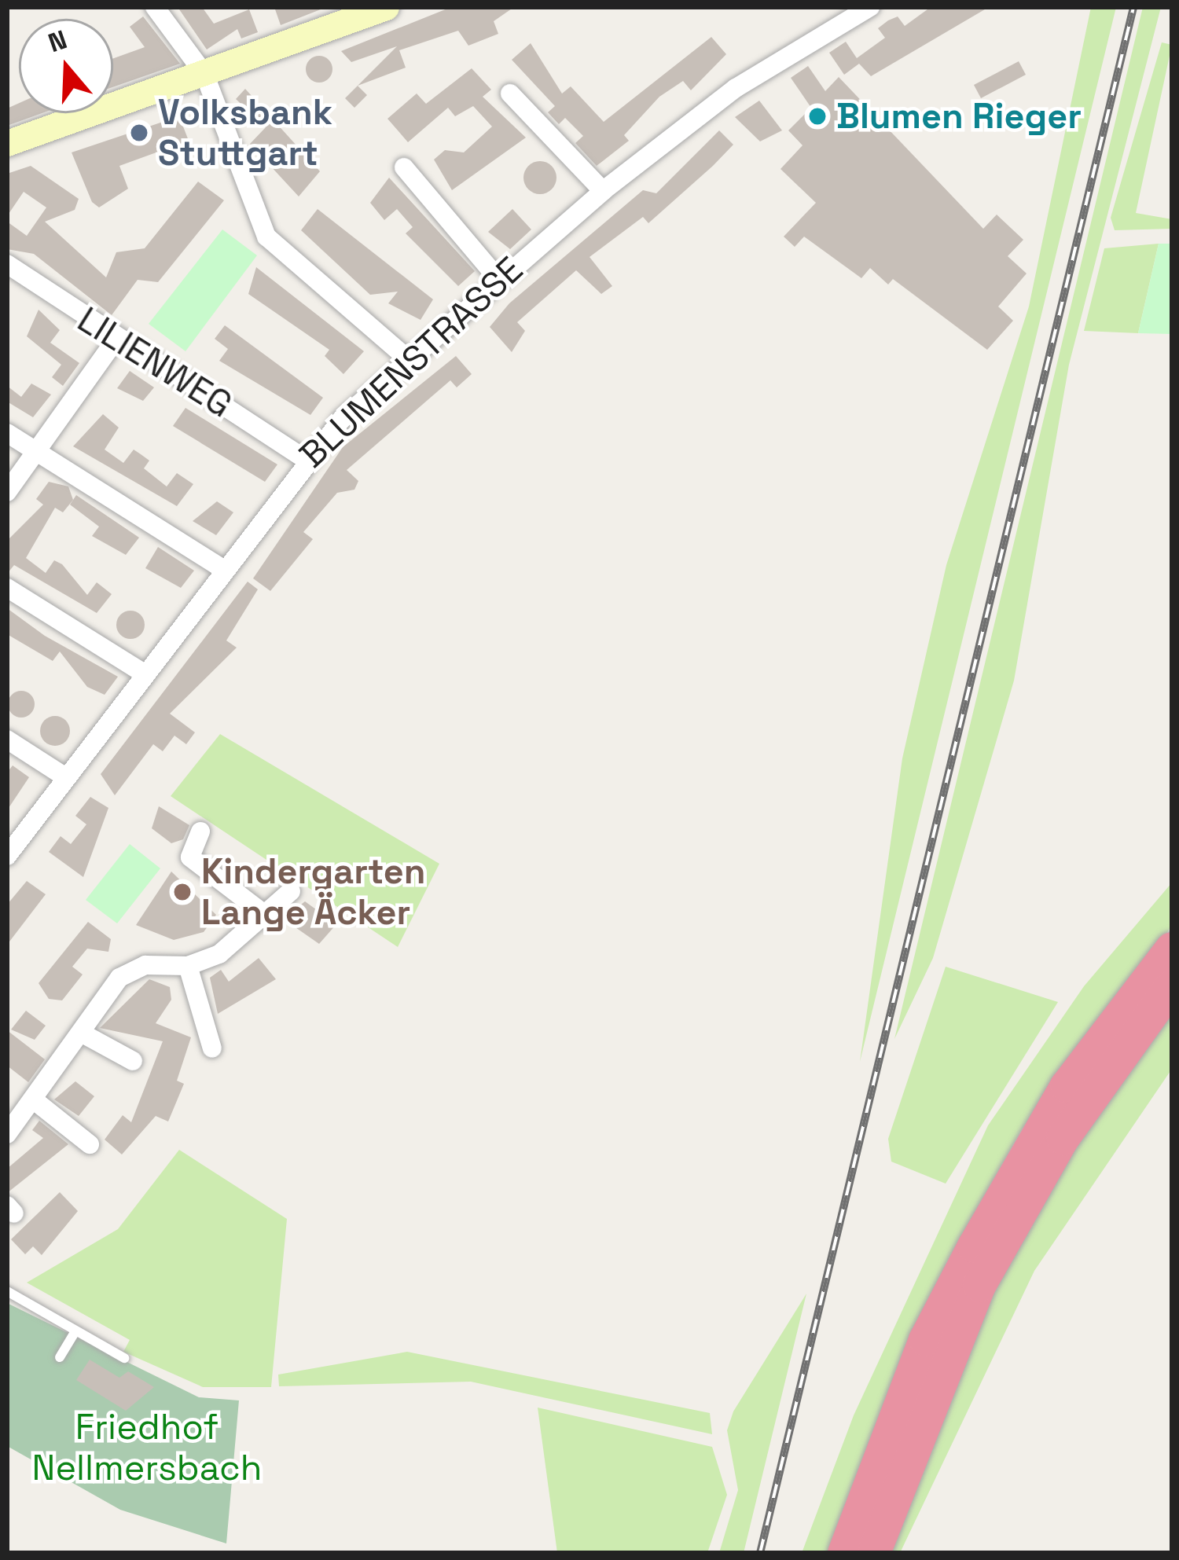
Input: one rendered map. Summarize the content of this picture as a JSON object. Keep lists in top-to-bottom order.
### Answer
{
  "streets": {
    "street": ["LILIENWEG", "BLUMENSTRASSE"]
  },
  "crossings": [
    ["LILIENWEG", "BLUMENSTRASSE"]
  ],
  "parks": ["Friedhof Nellmersbach"],
  "places": ["Blumen Rieger", "Volksbank Stuttgart", "Kindergarten Lange Äcker"],
  "north": "top"
}
